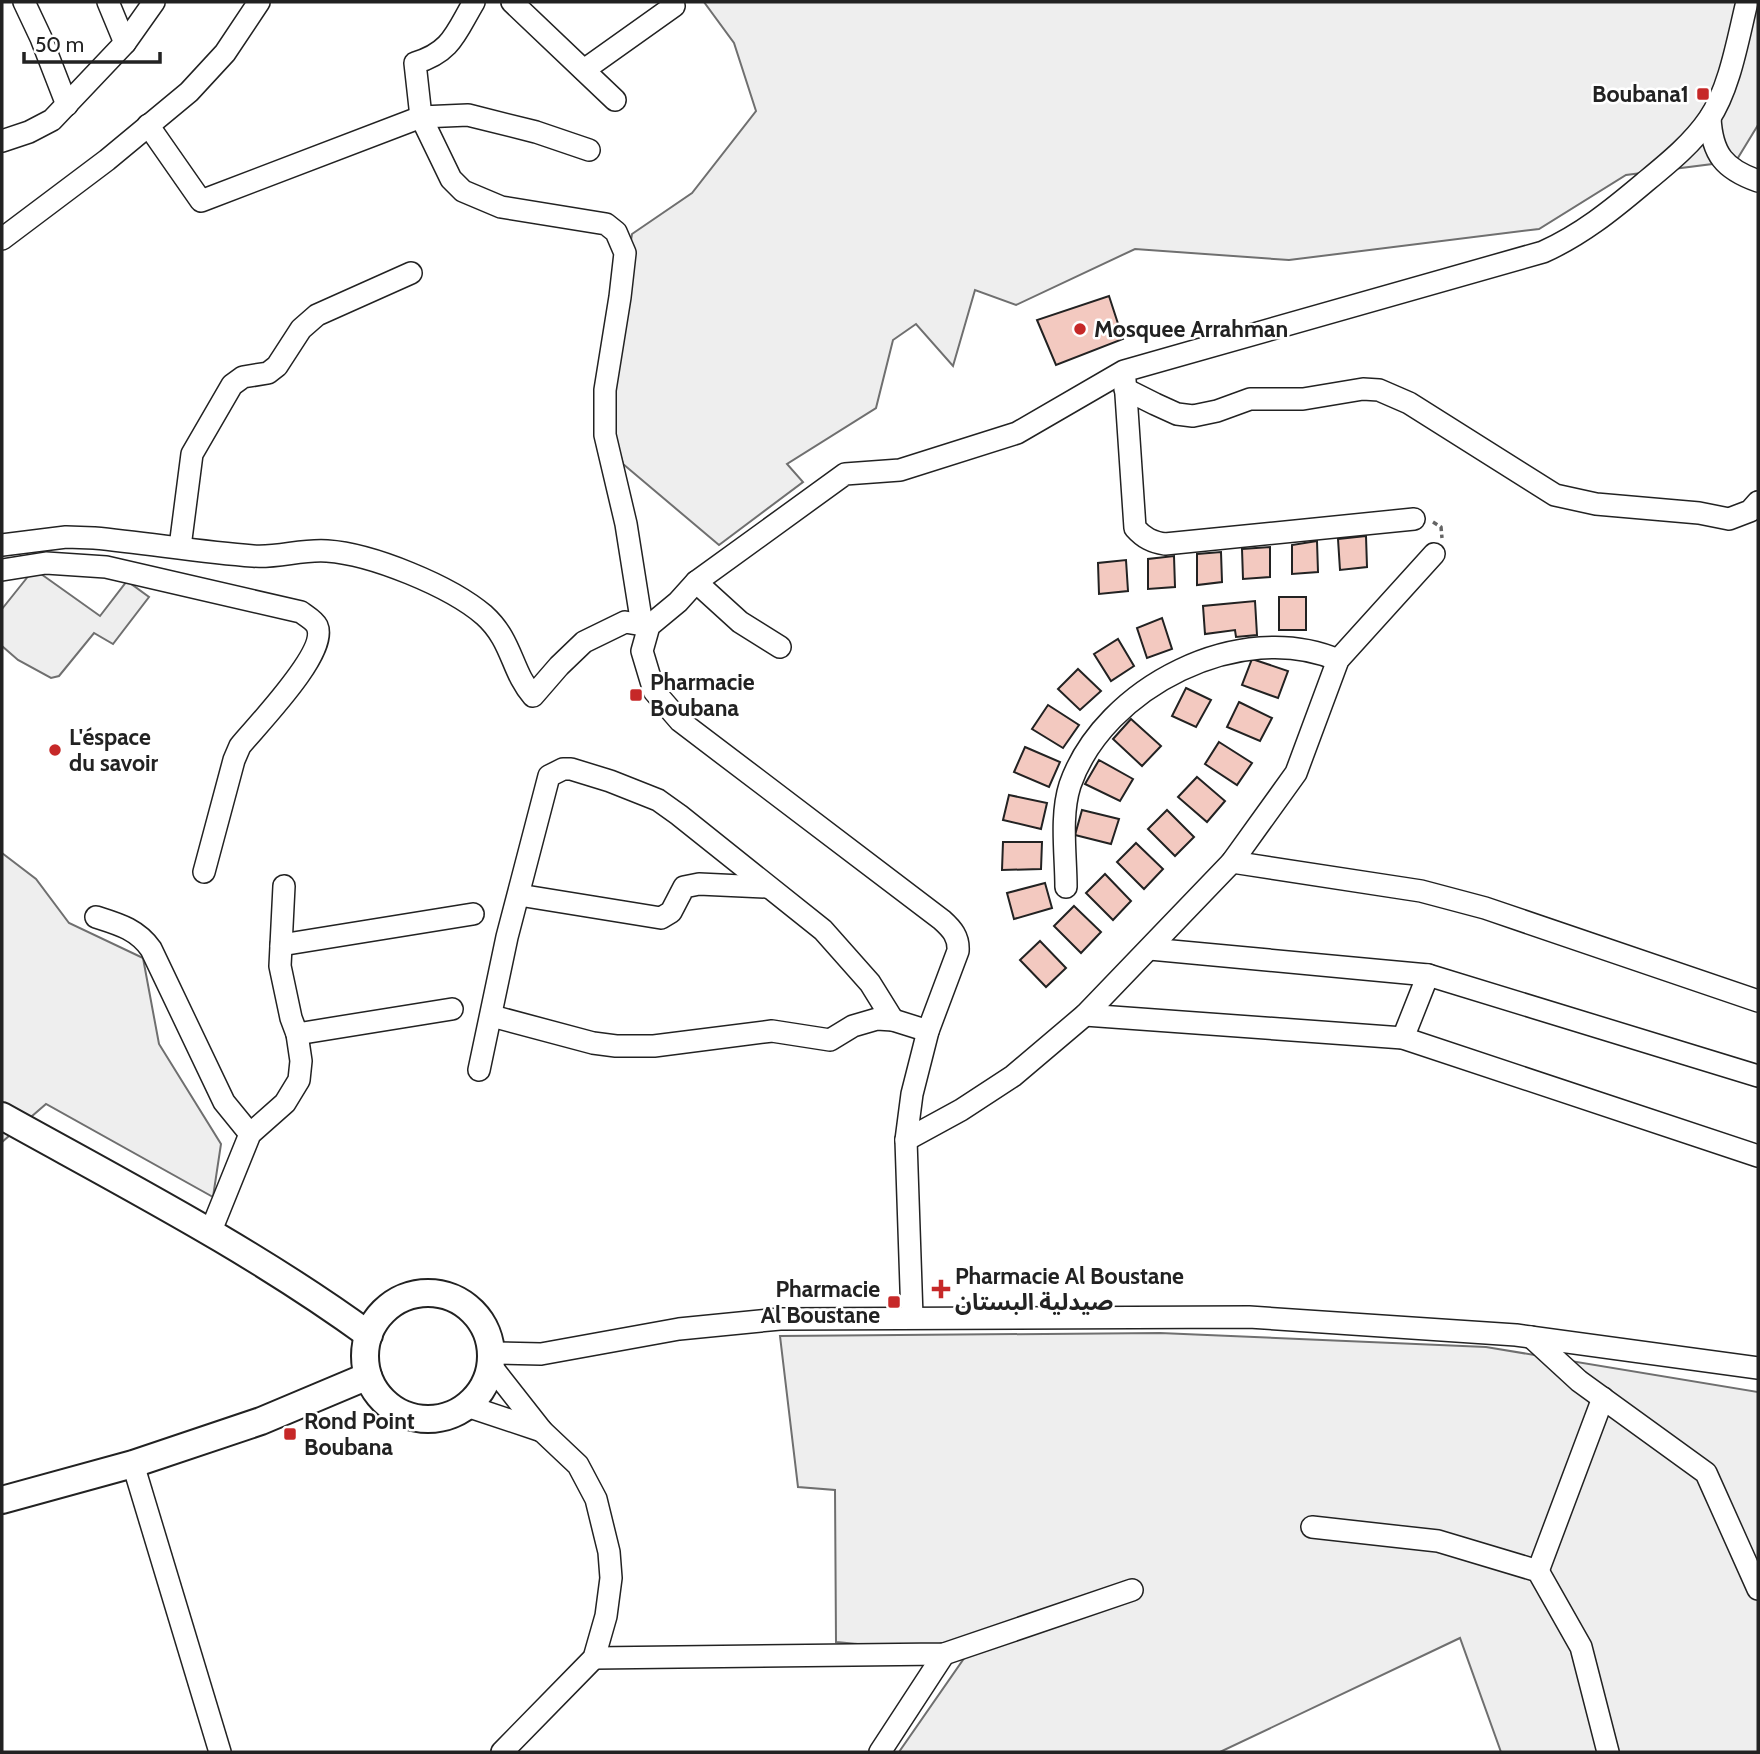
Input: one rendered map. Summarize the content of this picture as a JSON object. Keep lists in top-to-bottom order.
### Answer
{
  "places": {
    "transit": [
      "Boubana1",
      "Pharmacie Boubana",
      "Pharmacie Al Boustane",
      "Rond Point Boubana"
    ],
    "other": ["Mosquee Arrahman", "L'éspace du savoir"],
    "health": ["Pharmacie Al Boustane صيدلية البستان"]
  },
  "scale_bar": "50 m"
}
